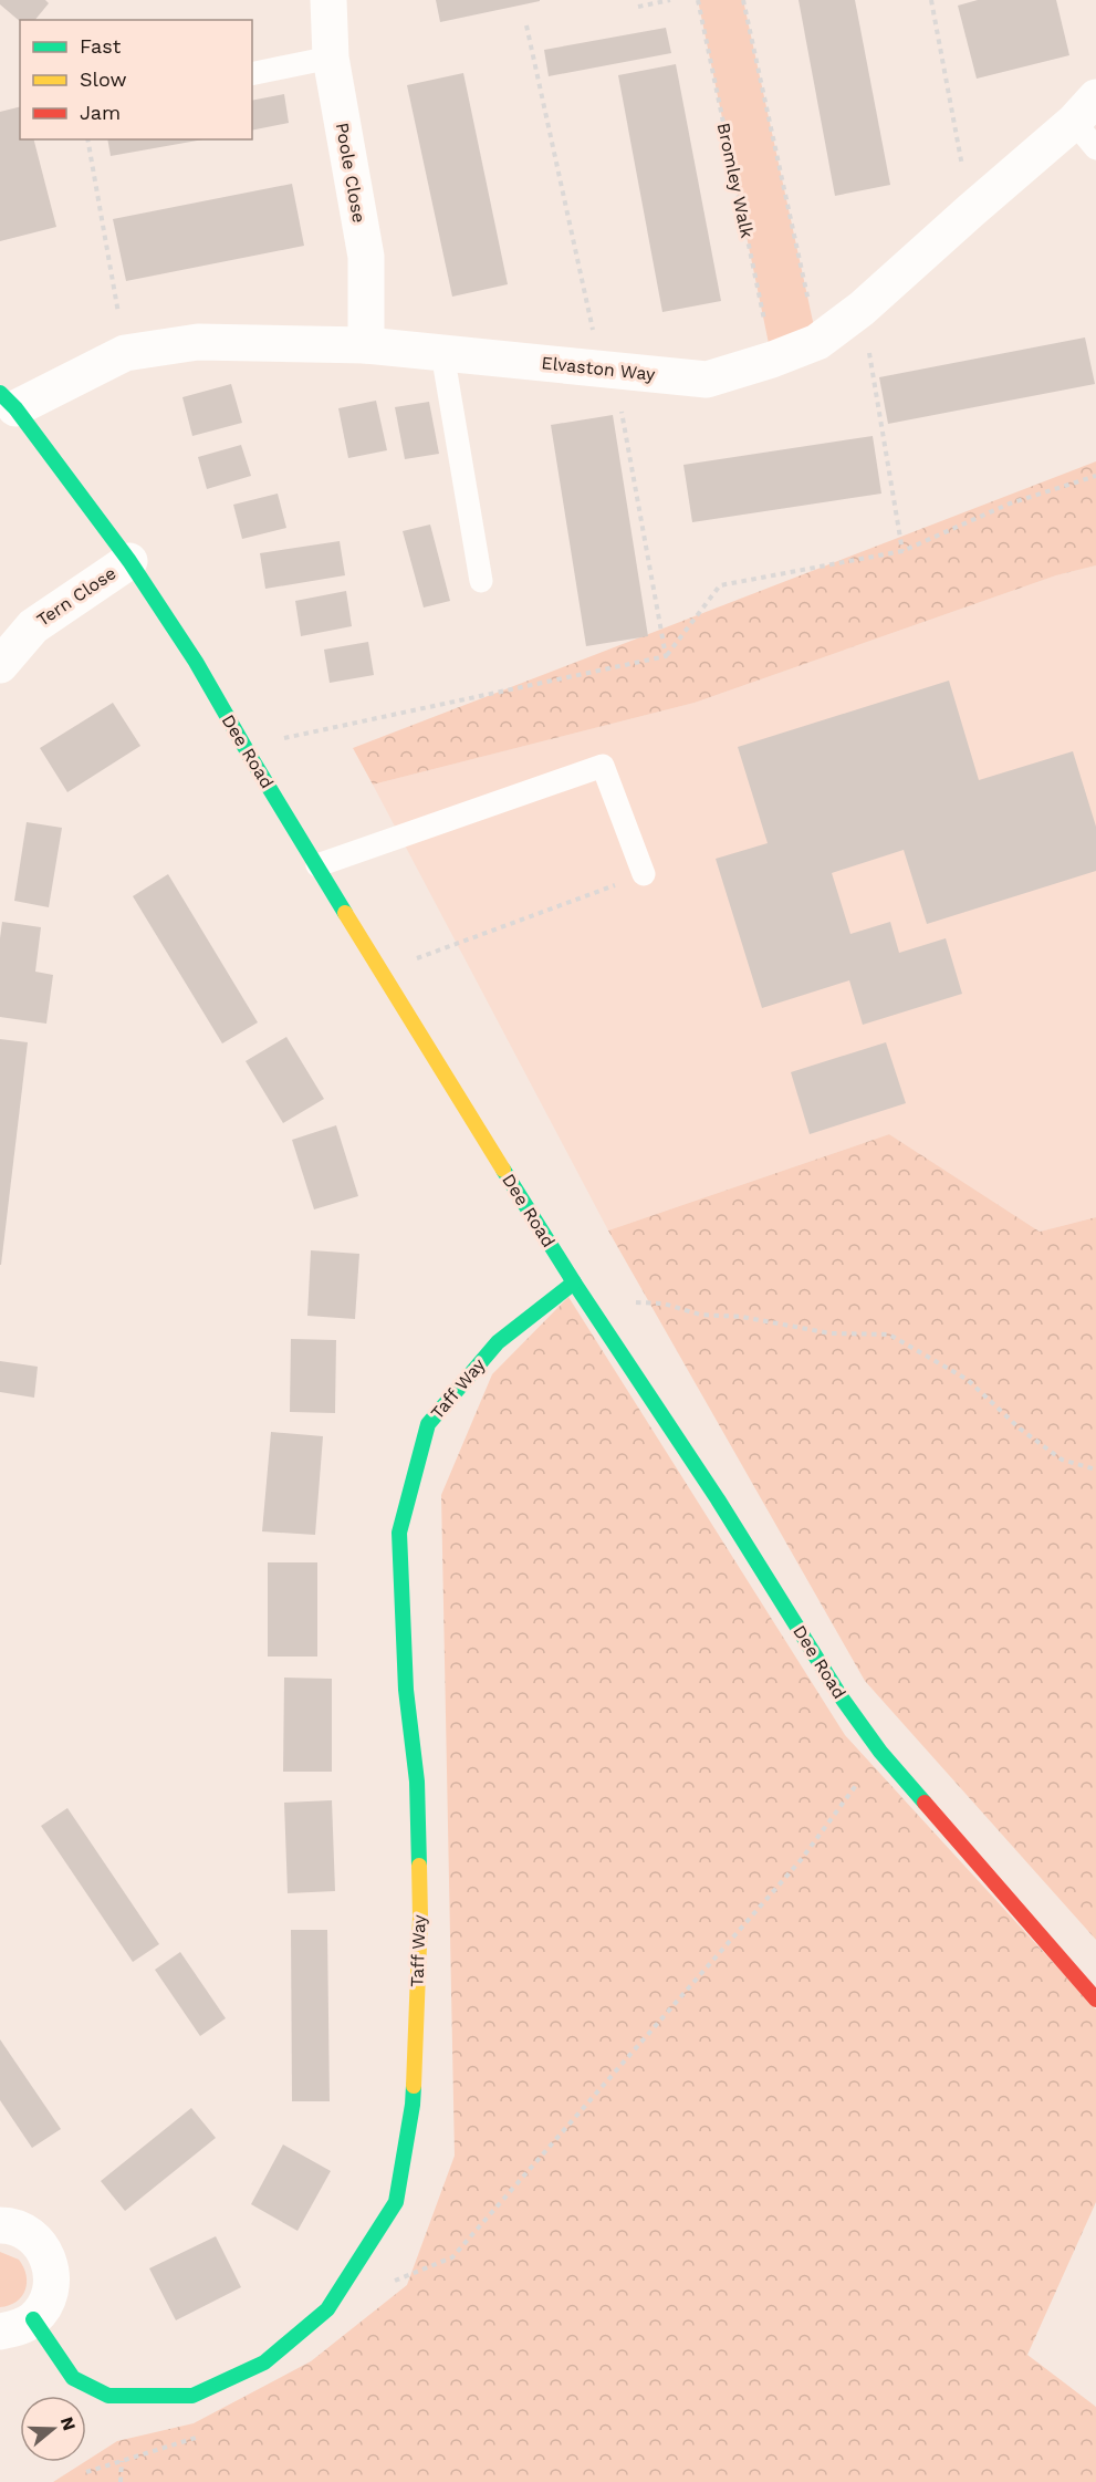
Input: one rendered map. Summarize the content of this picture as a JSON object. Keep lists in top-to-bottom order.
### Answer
{
  "streets": {
    "street": [
      "Poole Close",
      "Elvaston Way",
      "Tern Close",
      "Dee Road",
      "Taff Way"
    ],
    "path": ["Bromley Walk"]
  },
  "crossings": [
    ["Poole Close", "Elvaston Way"],
    ["Bromley Walk", "Elvaston Way"],
    ["Elvaston Way", "Dee Road"],
    ["Tern Close", "Dee Road"],
    ["Dee Road", "Taff Way"]
  ],
  "legend": ["Fast", "Slow", "Jam"],
  "north": "right"
}
